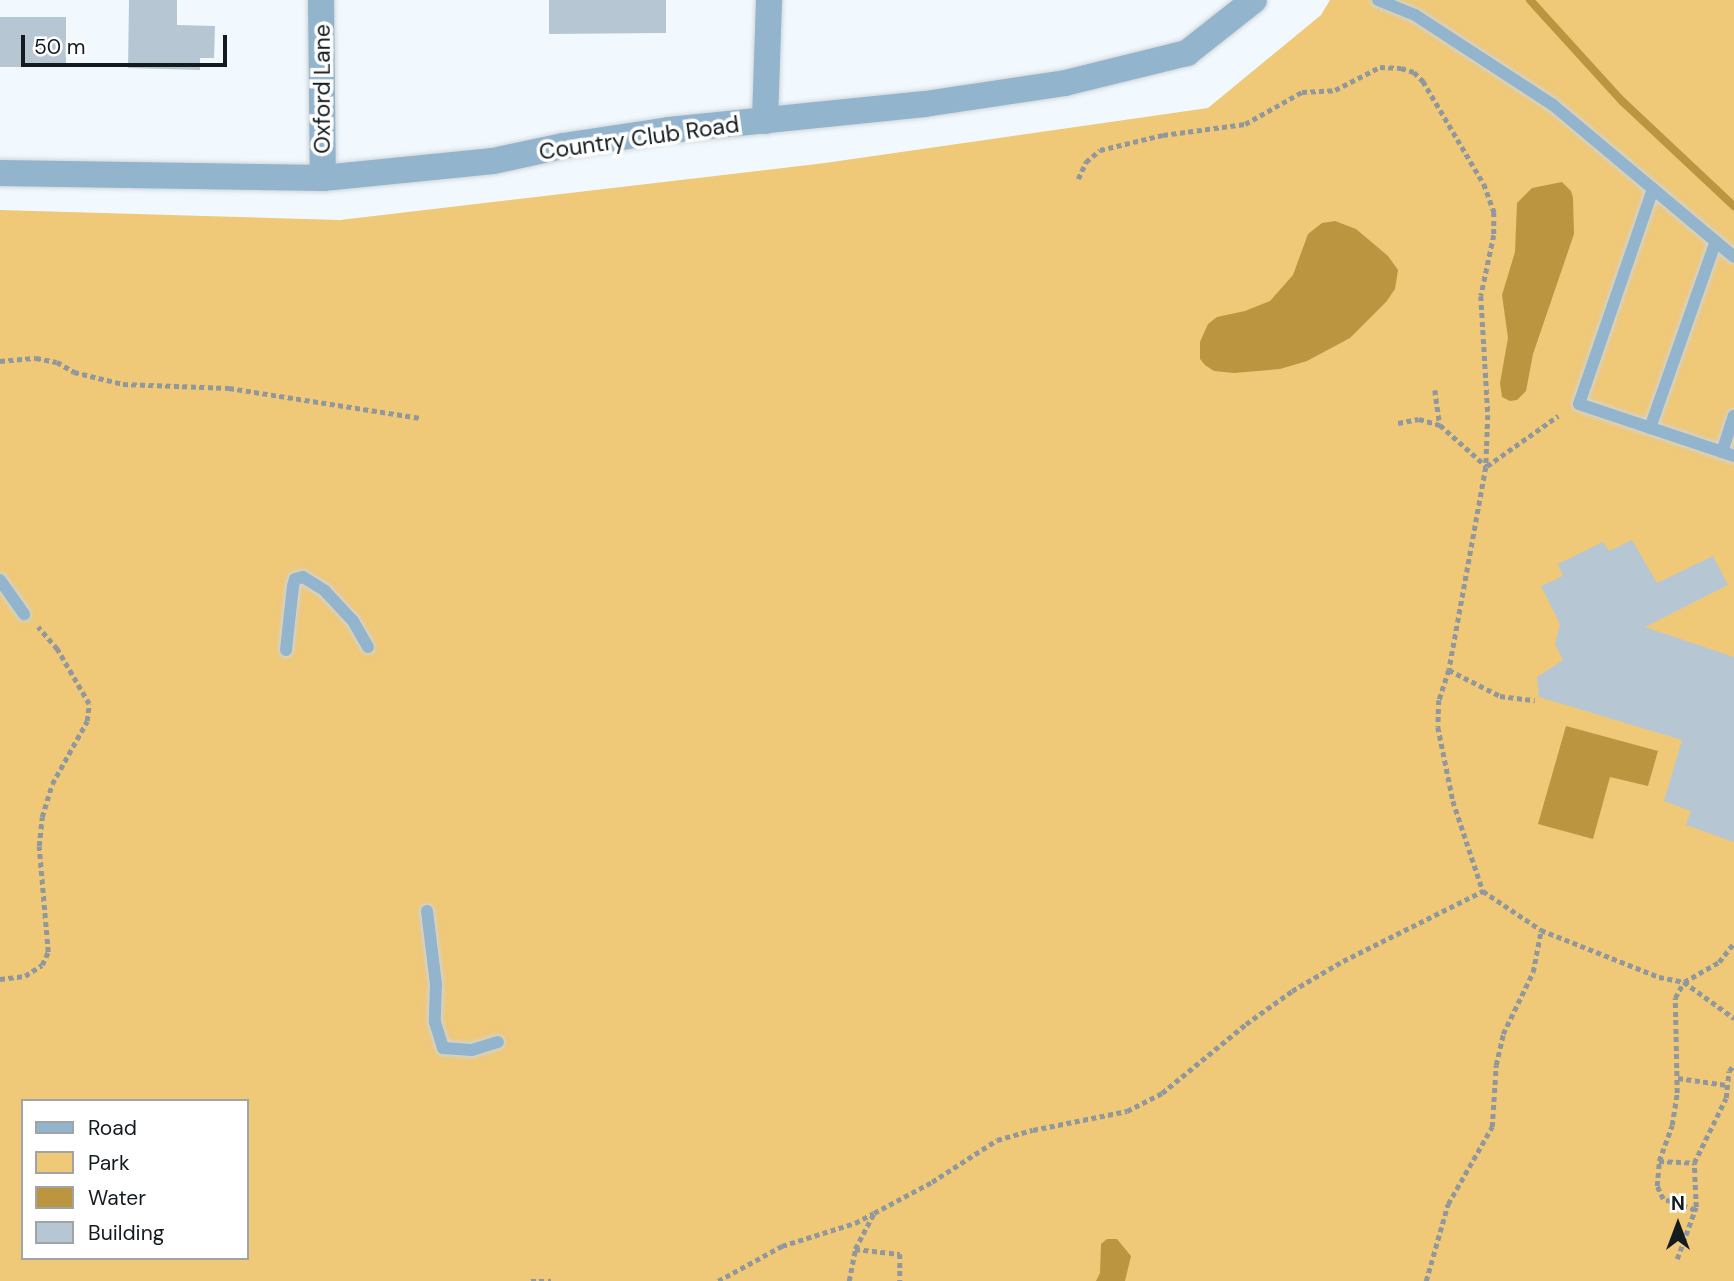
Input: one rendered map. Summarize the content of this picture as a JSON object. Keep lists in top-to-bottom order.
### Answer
{
  "streets": {
    "street": ["Oxford Lane", "Country Club Road"]
  },
  "crossings": [
    ["Oxford Lane", "Country Club Road"]
  ],
  "legend": [
    "Road",
    "Park",
    "Water",
    "Building"
  ],
  "scale_bar": "50 m",
  "north": "top"
}
